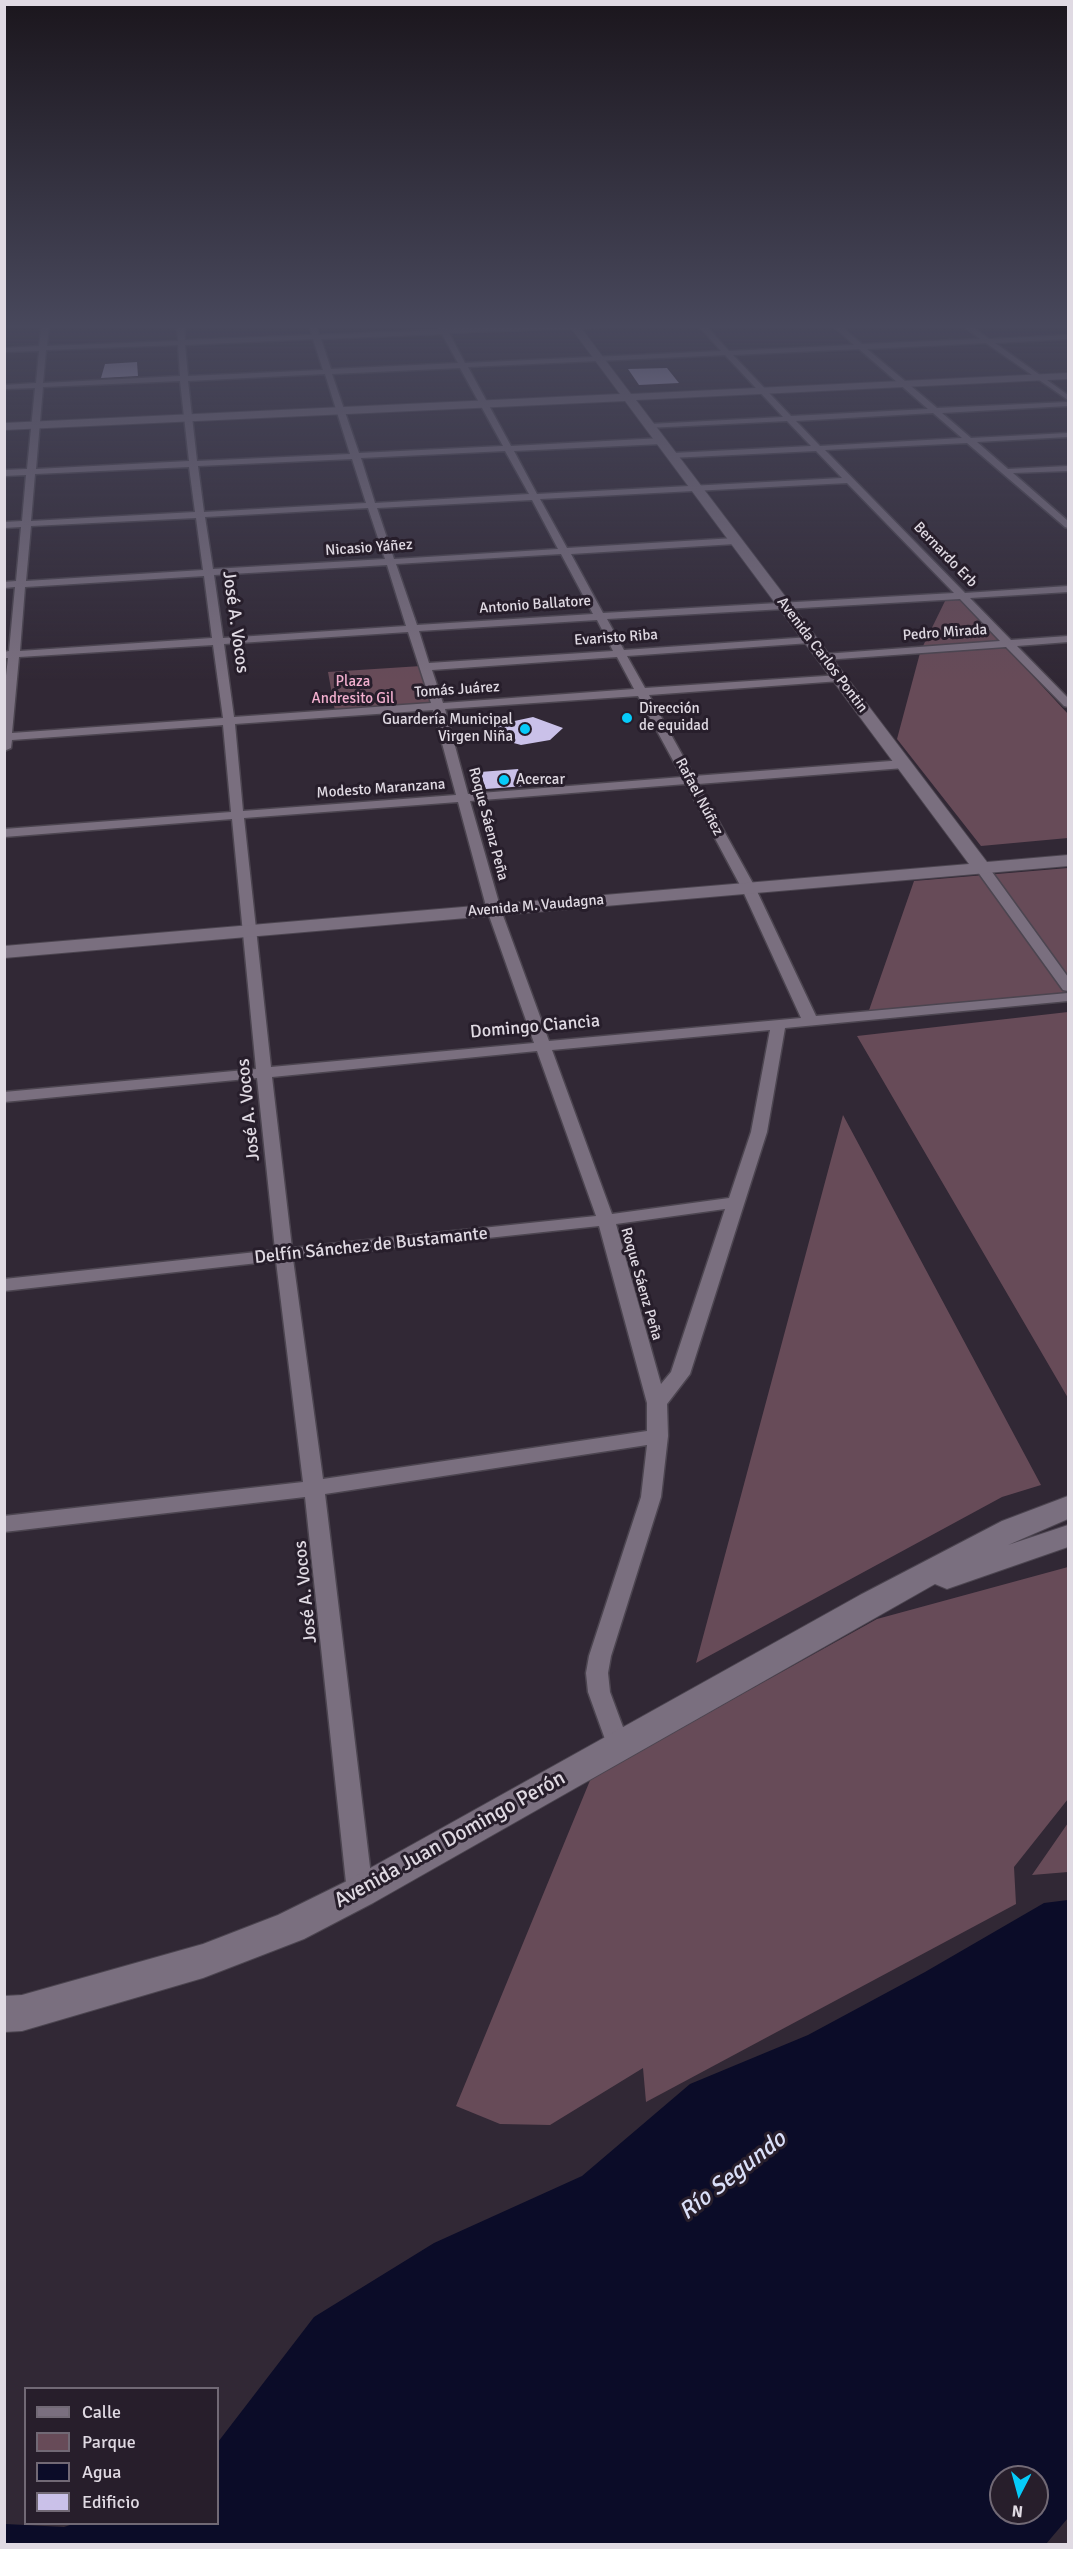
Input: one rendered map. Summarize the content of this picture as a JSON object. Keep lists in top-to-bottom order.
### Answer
{
  "streets": {
    "main road": ["Avenida Carlos Pontin", "Avenida M. Vaudagna", "Avenida Juan Domingo Perón"],
    "street": [
      "Nicasio Yáñez",
      "Bernardo Erb",
      "Antonio Ballatore",
      "José A. Vocos",
      "Pedro Mirada",
      "Evaristo Riba",
      "Tomás Juárez",
      "Modesto Maranzana",
      "Rafael Núñez",
      "Roque Sáenz Peña",
      "Domingo Ciancia",
      "Delfín Sánchez de Bustamante"
    ]
  },
  "crossings": [
    ["Nicasio Yáñez", "José A. Vocos"],
    ["Nicasio Yáñez", "Avenida Carlos Pontin"],
    ["Nicasio Yáñez", "Rafael Núñez"],
    ["Nicasio Yáñez", "Roque Sáenz Peña"],
    ["Bernardo Erb", "Antonio Ballatore"],
    ["Bernardo Erb", "Pedro Mirada"],
    ["Antonio Ballatore", "José A. Vocos"],
    ["Antonio Ballatore", "Avenida Carlos Pontin"],
    ["Antonio Ballatore", "Rafael Núñez"],
    ["Antonio Ballatore", "Roque Sáenz Peña"],
    ["José A. Vocos", "Tomás Juárez"],
    ["José A. Vocos", "Modesto Maranzana"],
    ["José A. Vocos", "Avenida M. Vaudagna"],
    ["José A. Vocos", "Domingo Ciancia"],
    ["José A. Vocos", "Delfín Sánchez de Bustamante"],
    ["José A. Vocos", "Avenida Juan Domingo Perón"],
    ["Pedro Mirada", "Avenida Carlos Pontin"],
    ["Evaristo Riba", "Avenida Carlos Pontin"],
    ["Evaristo Riba", "Rafael Núñez"],
    ["Evaristo Riba", "Roque Sáenz Peña"],
    ["Avenida Carlos Pontin", "Tomás Juárez"],
    ["Avenida Carlos Pontin", "Modesto Maranzana"],
    ["Avenida Carlos Pontin", "Avenida M. Vaudagna"],
    ["Tomás Juárez", "Rafael Núñez"],
    ["Tomás Juárez", "Roque Sáenz Peña"],
    ["Modesto Maranzana", "Rafael Núñez"],
    ["Modesto Maranzana", "Roque Sáenz Peña"],
    ["Rafael Núñez", "Avenida M. Vaudagna"],
    ["Rafael Núñez", "Domingo Ciancia"],
    ["Roque Sáenz Peña", "Avenida M. Vaudagna"],
    ["Roque Sáenz Peña", "Domingo Ciancia"],
    ["Roque Sáenz Peña", "Delfín Sánchez de Bustamante"],
    ["Roque Sáenz Peña", "Avenida Juan Domingo Perón"]
  ],
  "water": ["Río Segundo"],
  "parks": ["Plaza Andresito Gil"],
  "places": ["Dirección de equidad", "Guardería Municipal Virgen Niña", "Acercar"],
  "legend": [
    "Calle",
    "Parque",
    "Agua",
    "Edificio"
  ],
  "north": "bottom"
}
